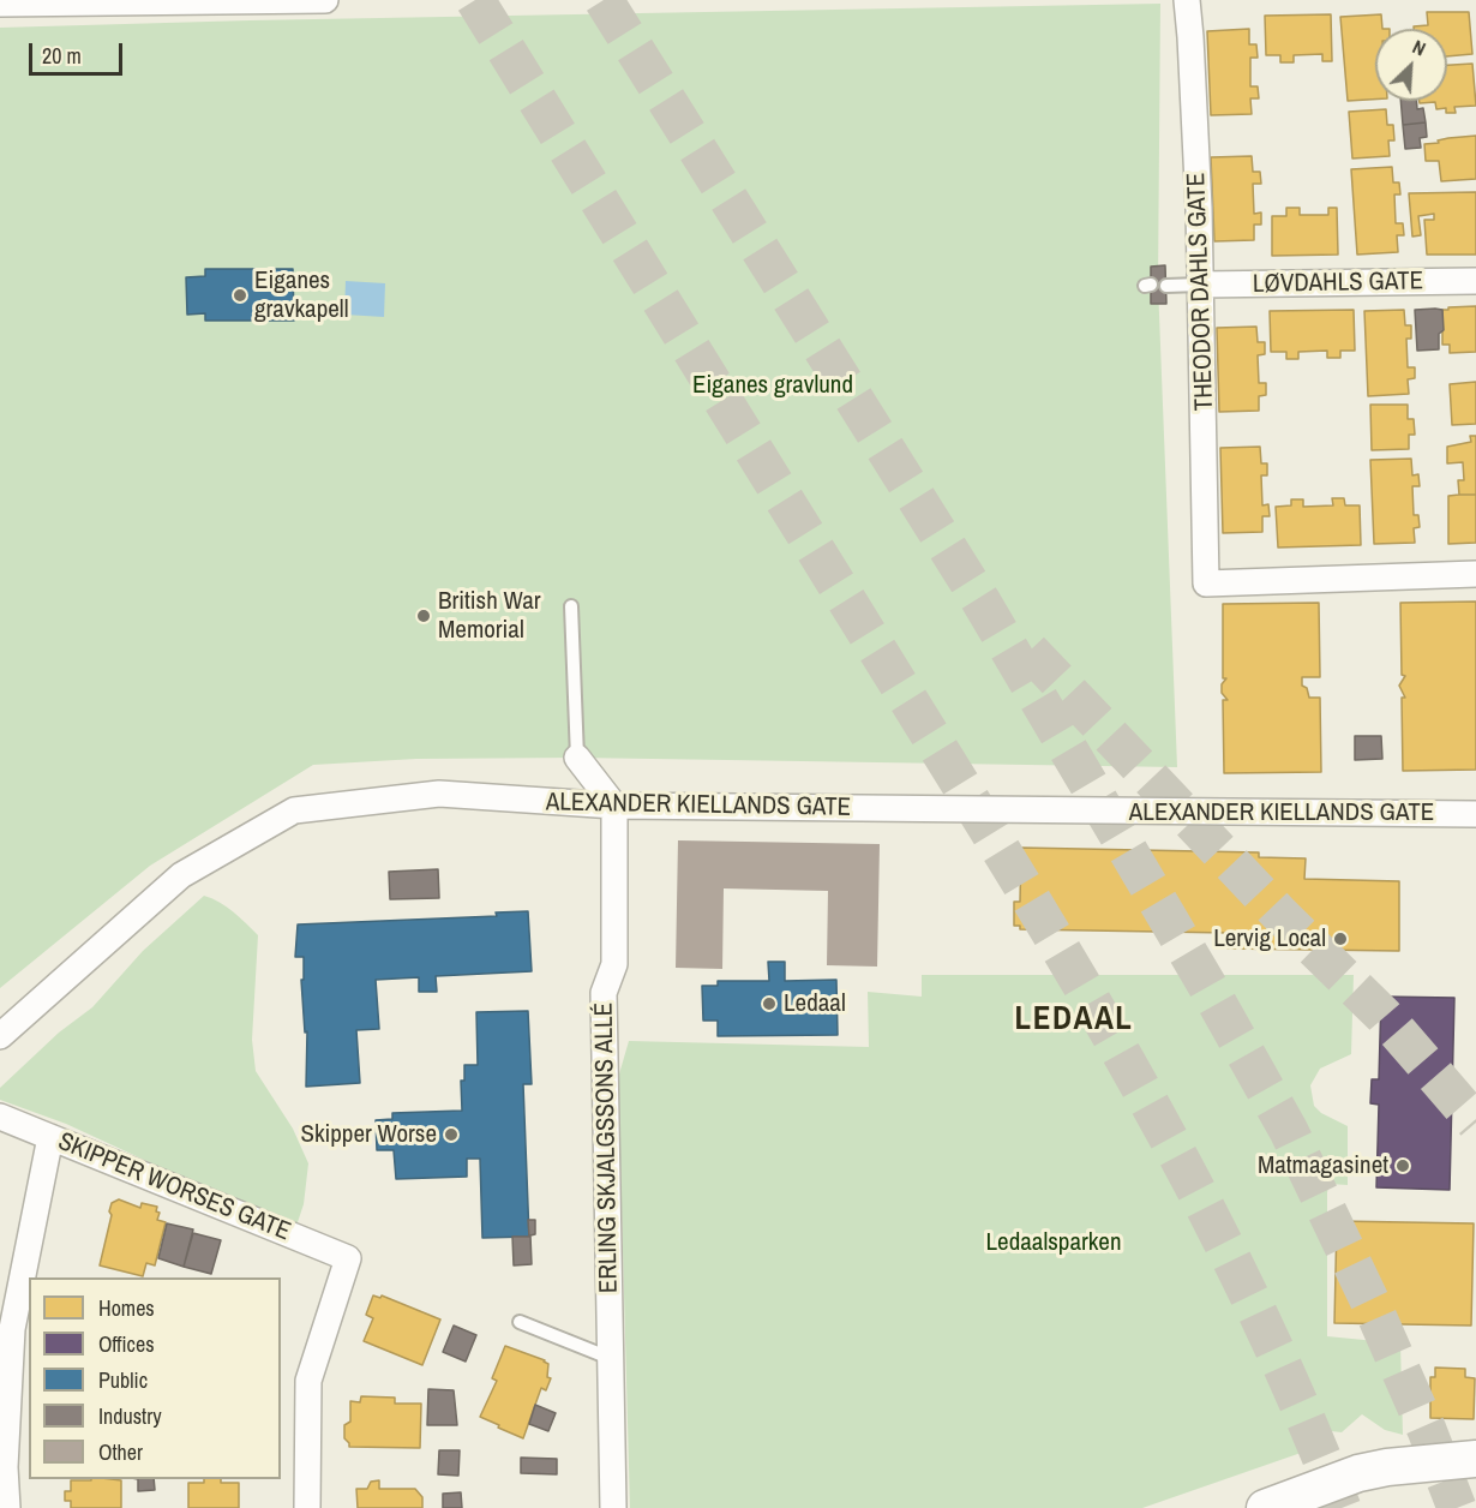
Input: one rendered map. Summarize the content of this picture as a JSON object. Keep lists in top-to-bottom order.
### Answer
{
  "streets": {
    "street": [
      "LØVDAHLS GATE",
      "THEODOR DAHLS GATE",
      "ALEXANDER KIELLANDS GATE",
      "ERLING SKJALGSSONS ALLÉ",
      "SKIPPER WORSES GATE"
    ]
  },
  "crossings": [
    ["LØVDAHLS GATE", "THEODOR DAHLS GATE"],
    ["ALEXANDER KIELLANDS GATE", "ERLING SKJALGSSONS ALLÉ"]
  ],
  "districts": ["LEDAAL"],
  "parks": ["Eiganes gravlund", "Ledaalsparken"],
  "places": [
    "Eiganes gravkapell",
    "British War Memorial",
    "Lervig Local",
    "Ledaal",
    "Skipper Worse",
    "Matmagasinet"
  ],
  "legend": [
    "Homes",
    "Offices",
    "Public",
    "Industry",
    "Other"
  ],
  "scale_bar": "20 m",
  "north": "top right"
}
